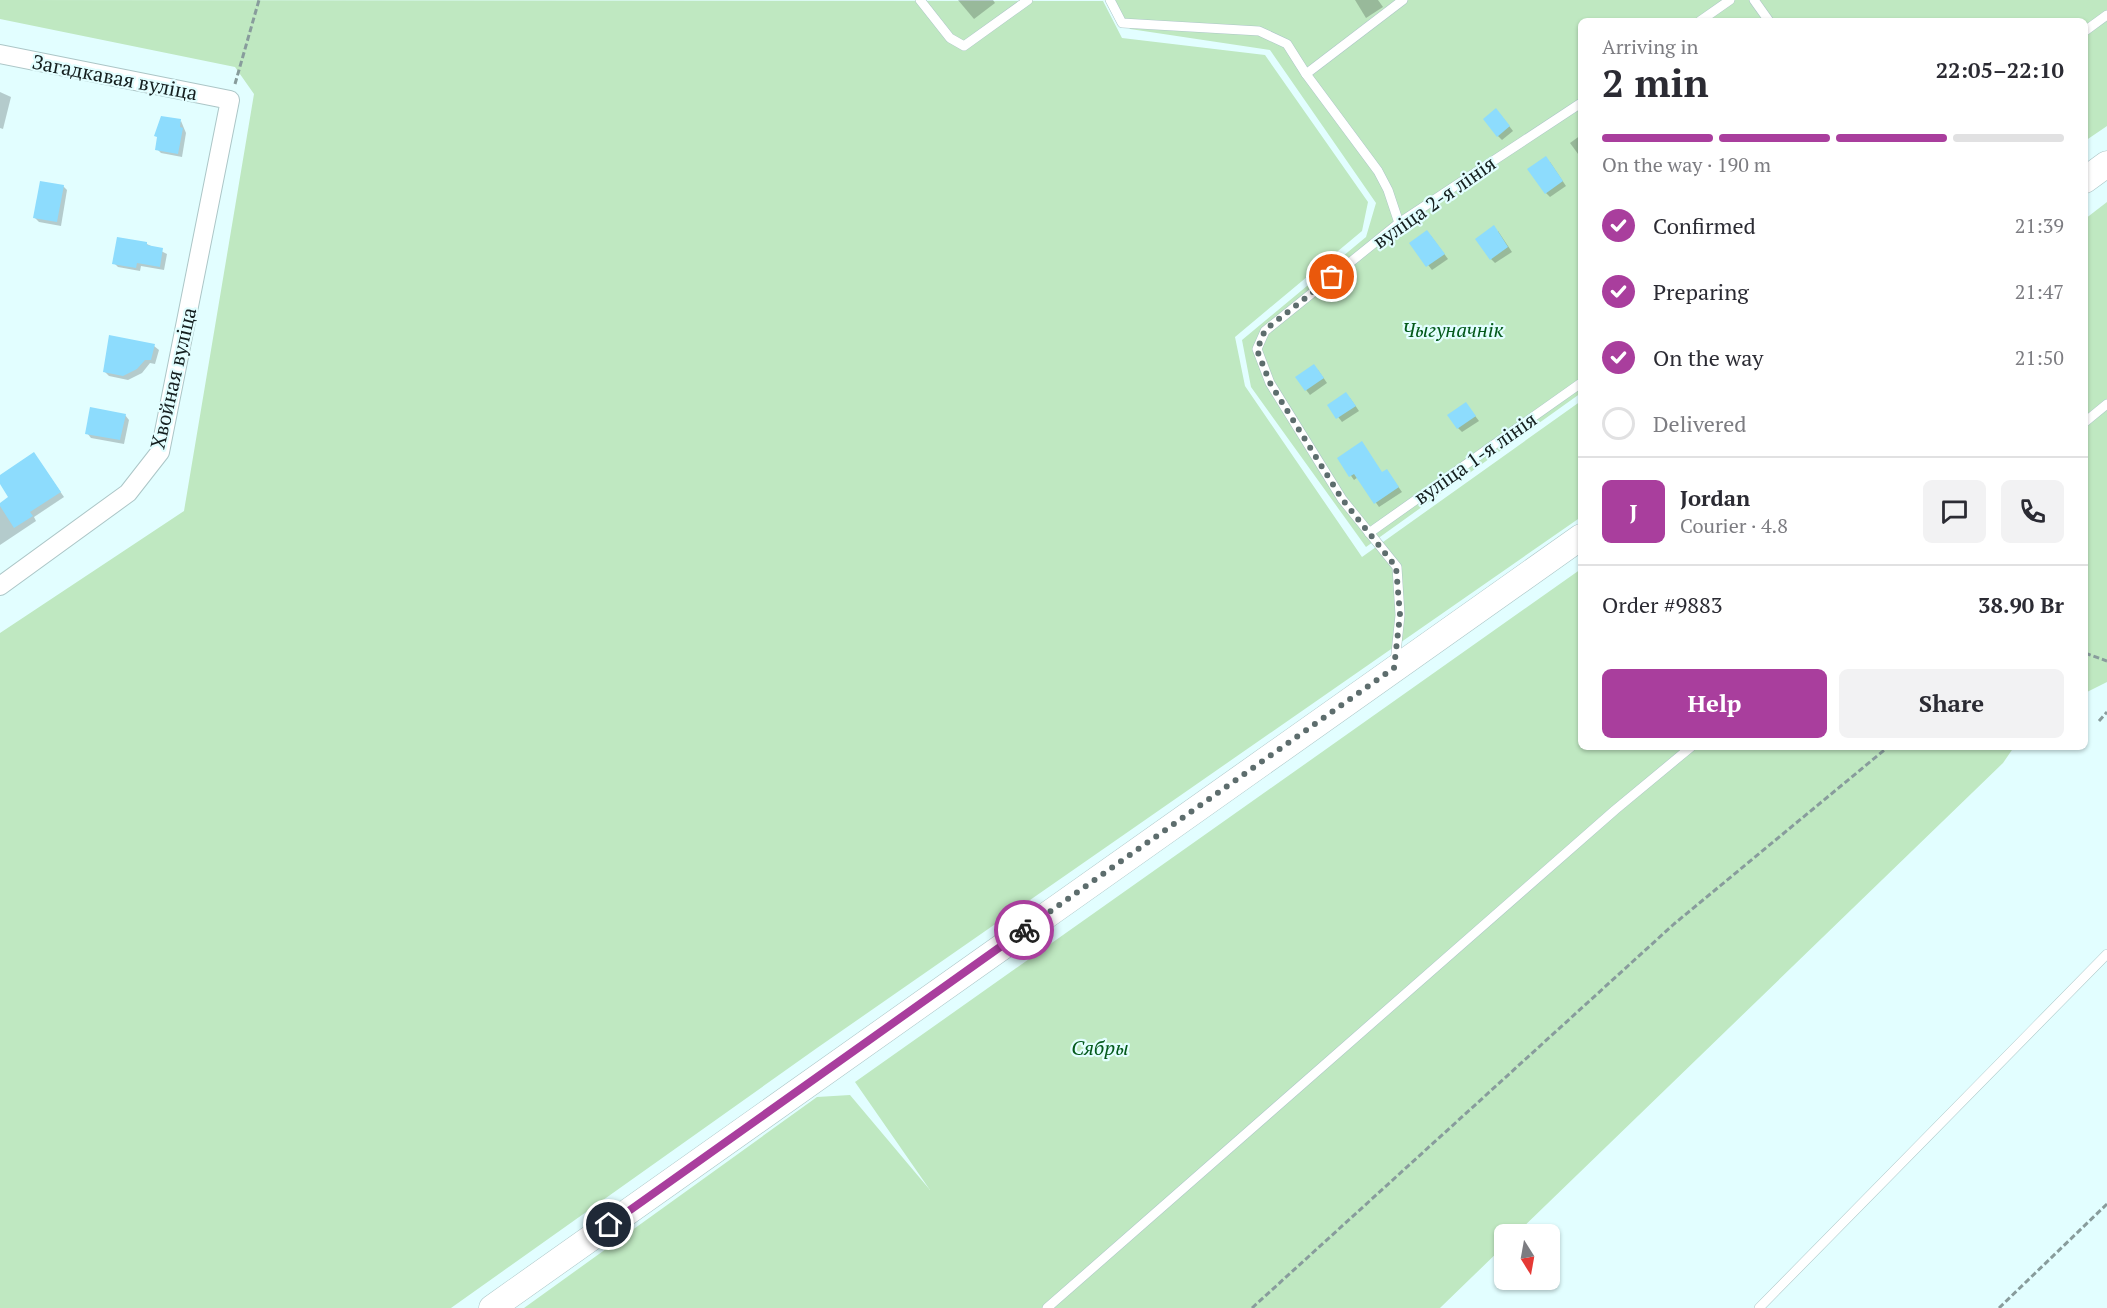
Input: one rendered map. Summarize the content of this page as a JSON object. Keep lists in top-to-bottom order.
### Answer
{
  "streets": {
    "street": ["Загадкавая вуліца", "Хвойная вуліца"],
    "lane": ["вуліца 2-я лінія", "вуліца 1-я лінія"]
  },
  "crossings": [
    ["Загадкавая вуліца", "Хвойная вуліца"],
    ["вуліца 2-я лінія", "вуліца 1-я лінія"]
  ],
  "parks": ["Чыгуначнік", "Сябры"],
  "north": "bottom",
  "page": {
    "heading": ["2 min", "Arriving in", "22:05–22:10"],
    "panel": [
      "Jordan",
      "Courier · 4.8",
      "Order #9883",
      "38.90 Br"
    ],
    "bar": "On the way · 190 m",
    "list": [
      ["Confirmed", "21:39"],
      ["Preparing", "21:47"],
      ["On the way", "21:50"],
      "Delivered"
    ],
    "round": "J",
    "buttons": ["Help", "Share"]
  }
}
